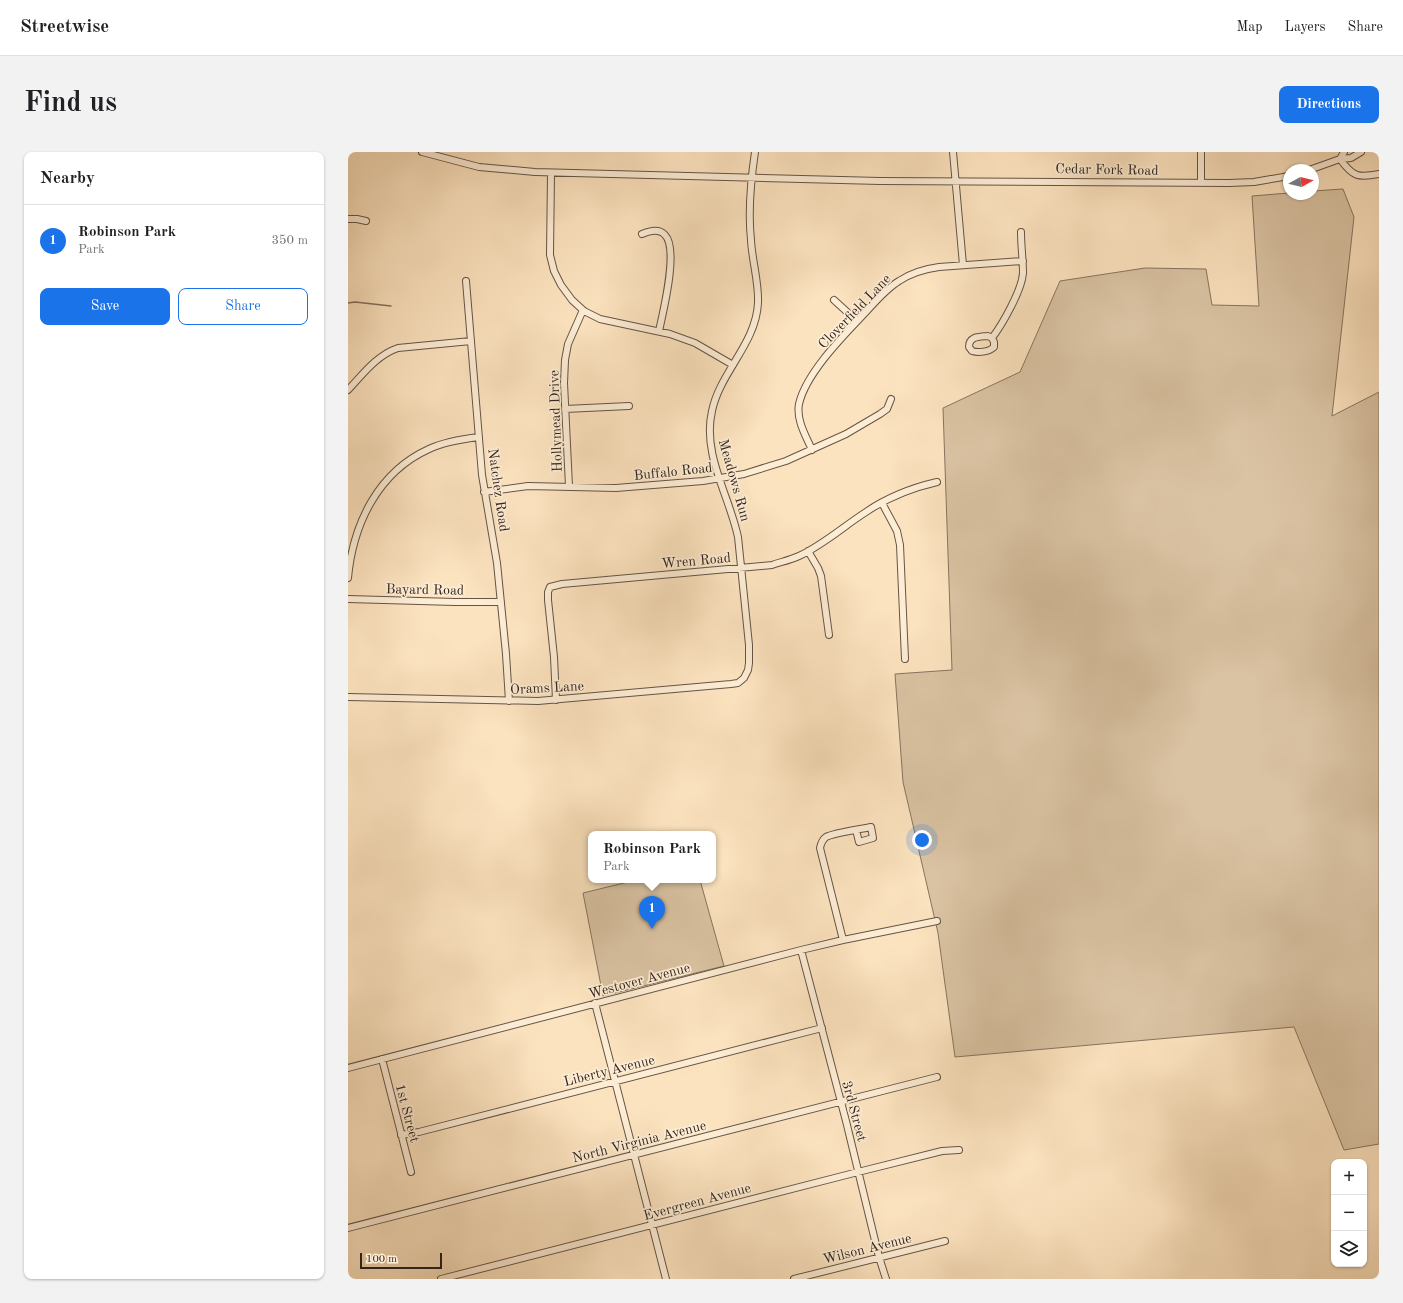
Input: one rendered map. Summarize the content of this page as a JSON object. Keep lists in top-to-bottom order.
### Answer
{
  "streets": {
    "street": [
      "Cedar Fork Road",
      "Cloverfield Lane",
      "Hollymead Drive",
      "Buffalo Road",
      "Meadows Run",
      "Natchez Road",
      "Wren Road",
      "Bayard Road",
      "Orams Lane",
      "Westover Avenue",
      "Liberty Avenue",
      "3rd Street",
      "1st Street",
      "North Virginia Avenue",
      "Evergreen Avenue",
      "Wilson Avenue"
    ]
  },
  "crossings": [
    ["Cedar Fork Road", "Meadows Run"],
    ["Cloverfield Lane", "Buffalo Road"],
    ["Hollymead Drive", "Buffalo Road"],
    ["Buffalo Road", "Meadows Run"],
    ["Buffalo Road", "Natchez Road"],
    ["Meadows Run", "Wren Road"],
    ["Meadows Run", "Orams Lane"],
    ["Natchez Road", "Bayard Road"],
    ["Natchez Road", "Orams Lane"],
    ["Wren Road", "Orams Lane"],
    ["Westover Avenue", "3rd Street"],
    ["Westover Avenue", "1st Street"],
    ["Liberty Avenue", "3rd Street"],
    ["Liberty Avenue", "1st Street"],
    ["3rd Street", "North Virginia Avenue"],
    ["3rd Street", "Evergreen Avenue"],
    ["3rd Street", "Wilson Avenue"]
  ],
  "scale_bar": "100 m",
  "north": "right",
  "page": {
    "header": "Streetwise",
    "nav": ["Map", "Layers", "Share"],
    "buttons": [
      "Directions",
      ["Save", "Share"]
    ],
    "title": "Find us",
    "heading": "Nearby",
    "list": [
      {
        "mark": "1",
        "name": "Robinson Park",
        "note": "Park",
        "value": "350 m"
      }
    ],
    "popup": ["Robinson Park", "Park"],
    "pins": "1",
    "map_buttons": ["+", "−"],
    "scale": "100 m"
  }
}
